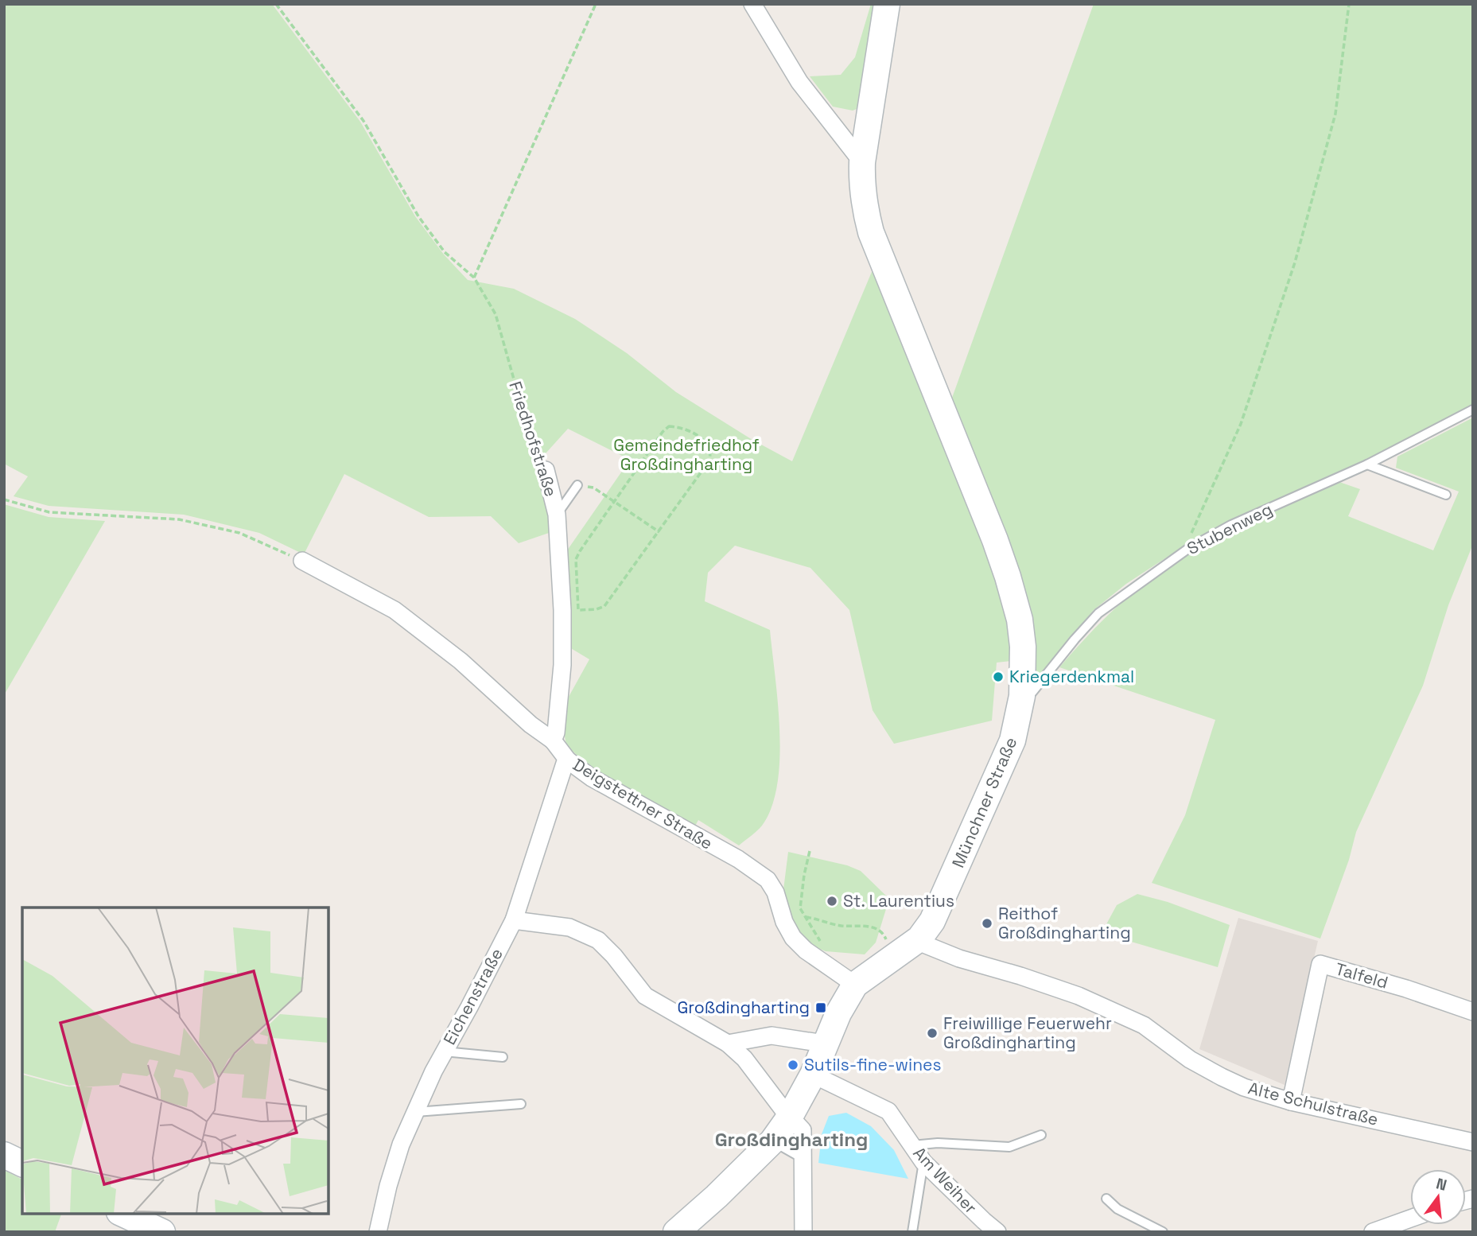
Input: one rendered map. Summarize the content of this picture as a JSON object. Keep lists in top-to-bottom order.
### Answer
{
  "streets": {
    "street": [
      "Friedhofstraße",
      "Münchner Straße",
      "Deigstettner Straße",
      "Talfeld",
      "Eichenstraße",
      "Alte Schulstraße",
      "Am Weiher"
    ],
    "lane": ["Stubenweg"]
  },
  "crossings": [
    ["Friedhofstraße", "Deigstettner Straße"],
    ["Stubenweg", "Münchner Straße"],
    ["Münchner Straße", "Deigstettner Straße"],
    ["Münchner Straße", "Alte Schulstraße"],
    ["Münchner Straße", "Am Weiher"],
    ["Deigstettner Straße", "Eichenstraße"],
    ["Talfeld", "Alte Schulstraße"]
  ],
  "districts": ["Großdingharting"],
  "parks": ["Gemeindefriedhof Großdingharting"],
  "places": {
    "other": [
      "Kriegerdenkmal",
      "St. Laurentius",
      "Reithof Großdingharting",
      "Freiwillige Feuerwehr Großdingharting",
      "Sutils-fine-wines"
    ],
    "transit": ["Großdingharting"]
  },
  "north": "top"
}
